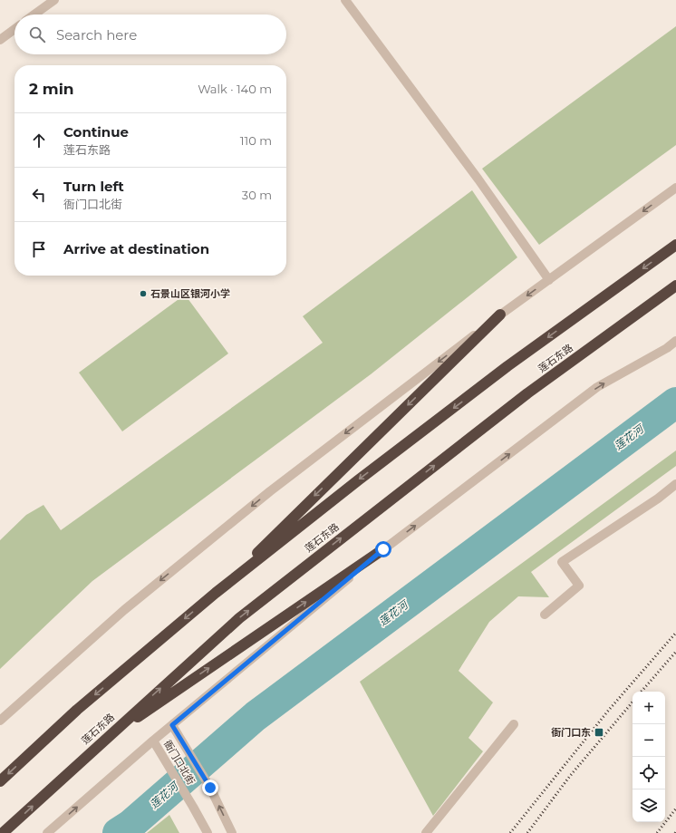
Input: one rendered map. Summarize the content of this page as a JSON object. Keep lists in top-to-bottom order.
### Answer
{
  "streets": {
    "highway": ["莲石东路"],
    "street": ["衙门口北街"]
  },
  "water": ["莲花河"],
  "places": {
    "other": ["石景山区银河小学"],
    "transit": ["衙门口东"]
  },
  "page": {
    "search": "Search here",
    "heading": ["2 min", "Walk · 140 m"],
    "list": [
      ["Continue", "莲石东路", "110 m"],
      ["Turn left", "衙门口北街", "30 m"],
      "Arrive at destination"
    ],
    "map_buttons": ["+", "−"]
  }
}
